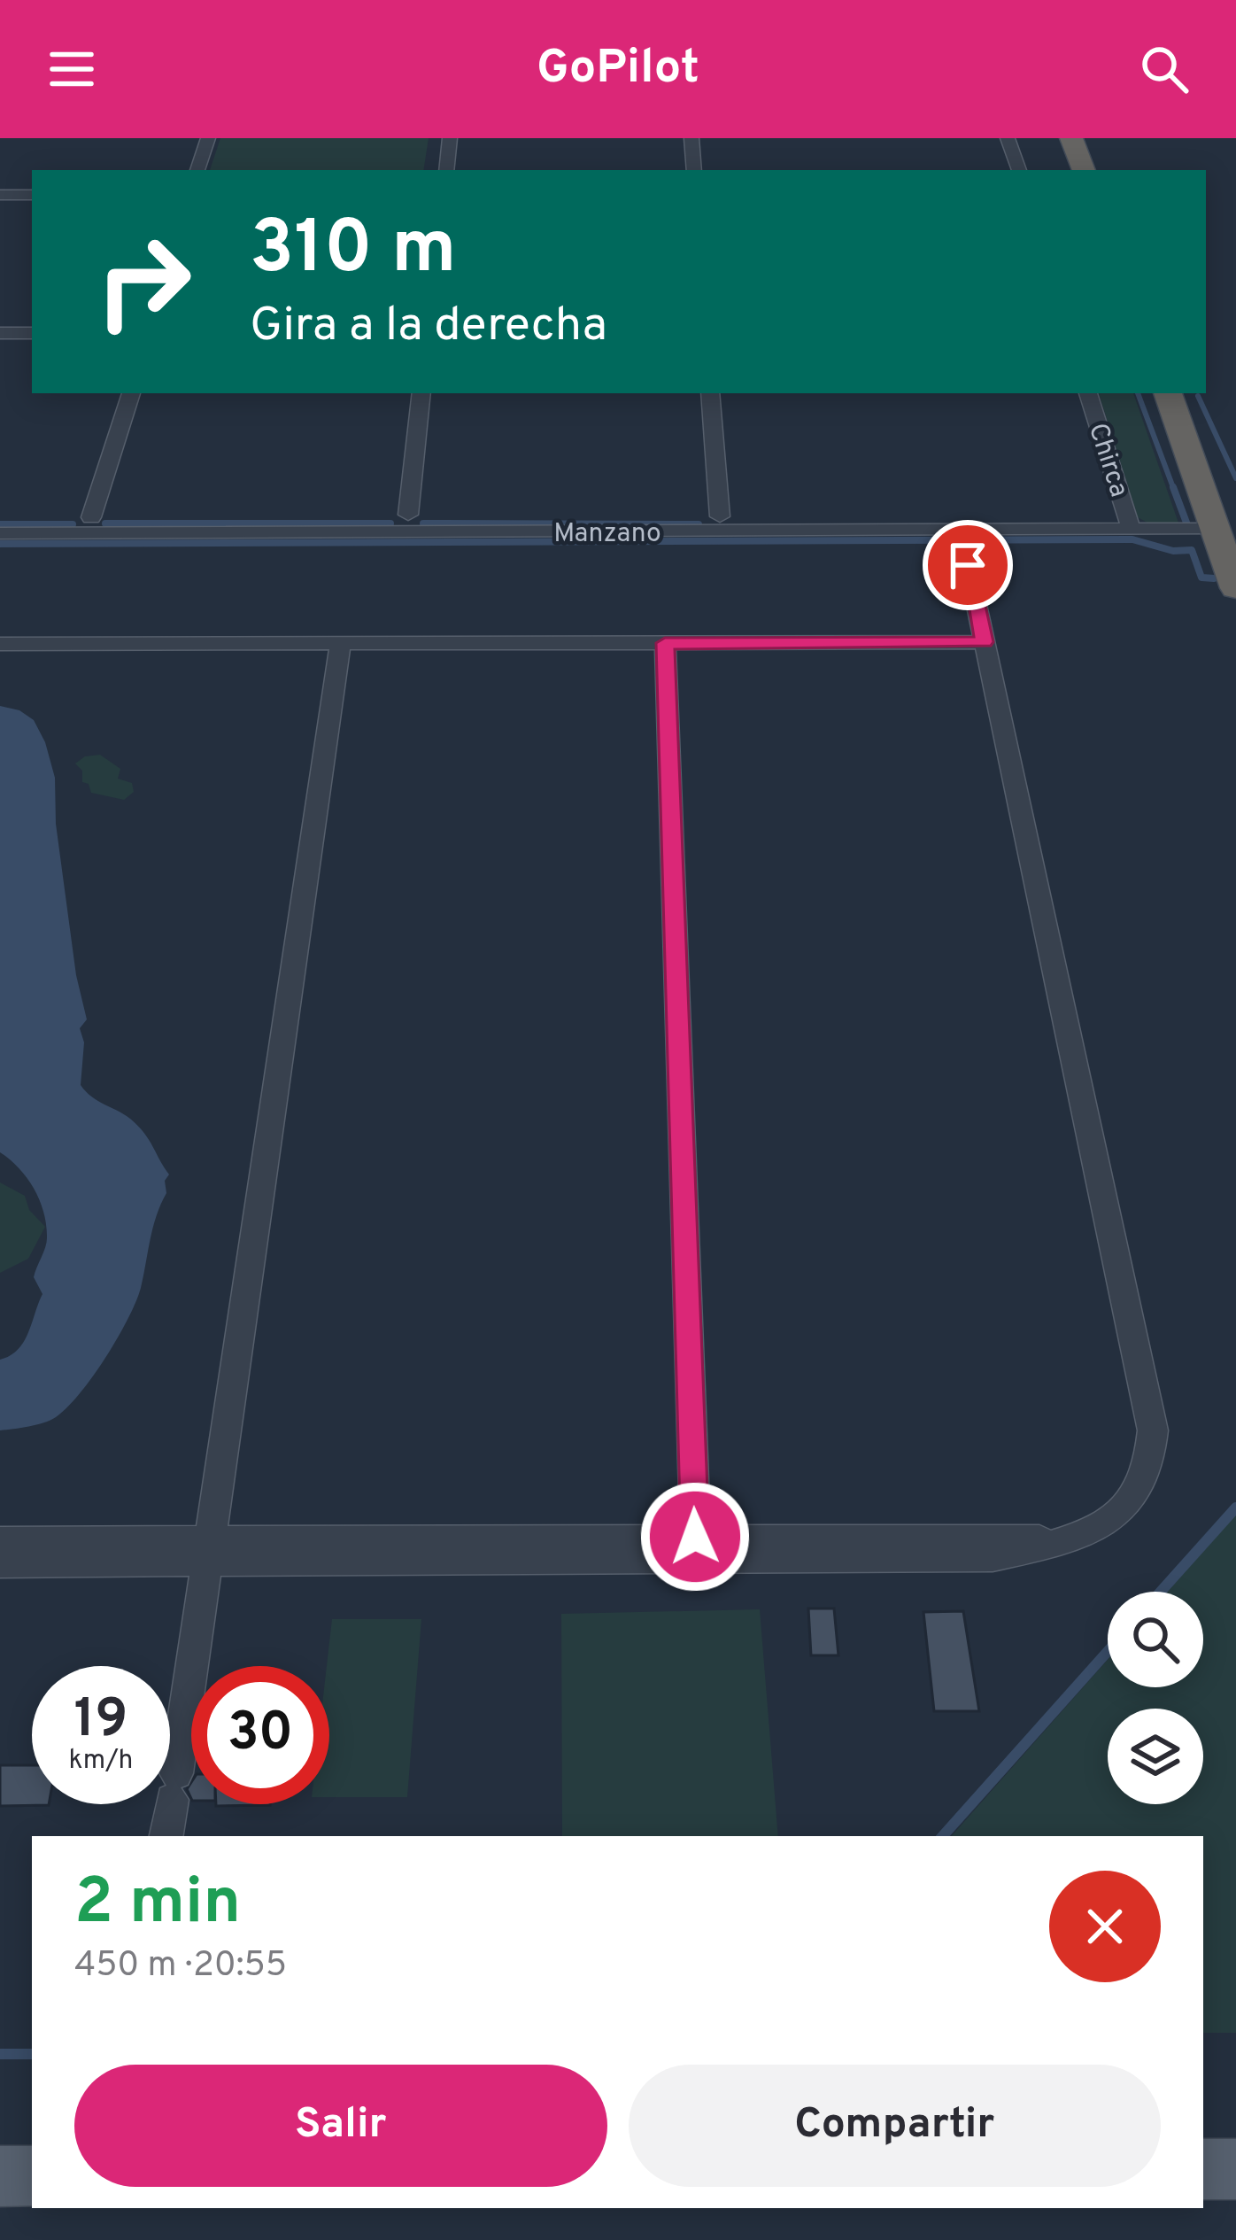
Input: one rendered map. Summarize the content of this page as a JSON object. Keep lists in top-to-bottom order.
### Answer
{
  "streets": {
    "street": ["Chirca", "Manzano"]
  },
  "crossings": [
    ["Chirca", "Manzano"]
  ],
  "page": {
    "header": "GoPilot",
    "turn": ["310 m", "Gira a la derecha"],
    "speed": "19 km/h",
    "limit": "30",
    "heading": ["2 min", "450 m · 20:55"],
    "buttons": ["Salir", "Compartir"]
  }
}
